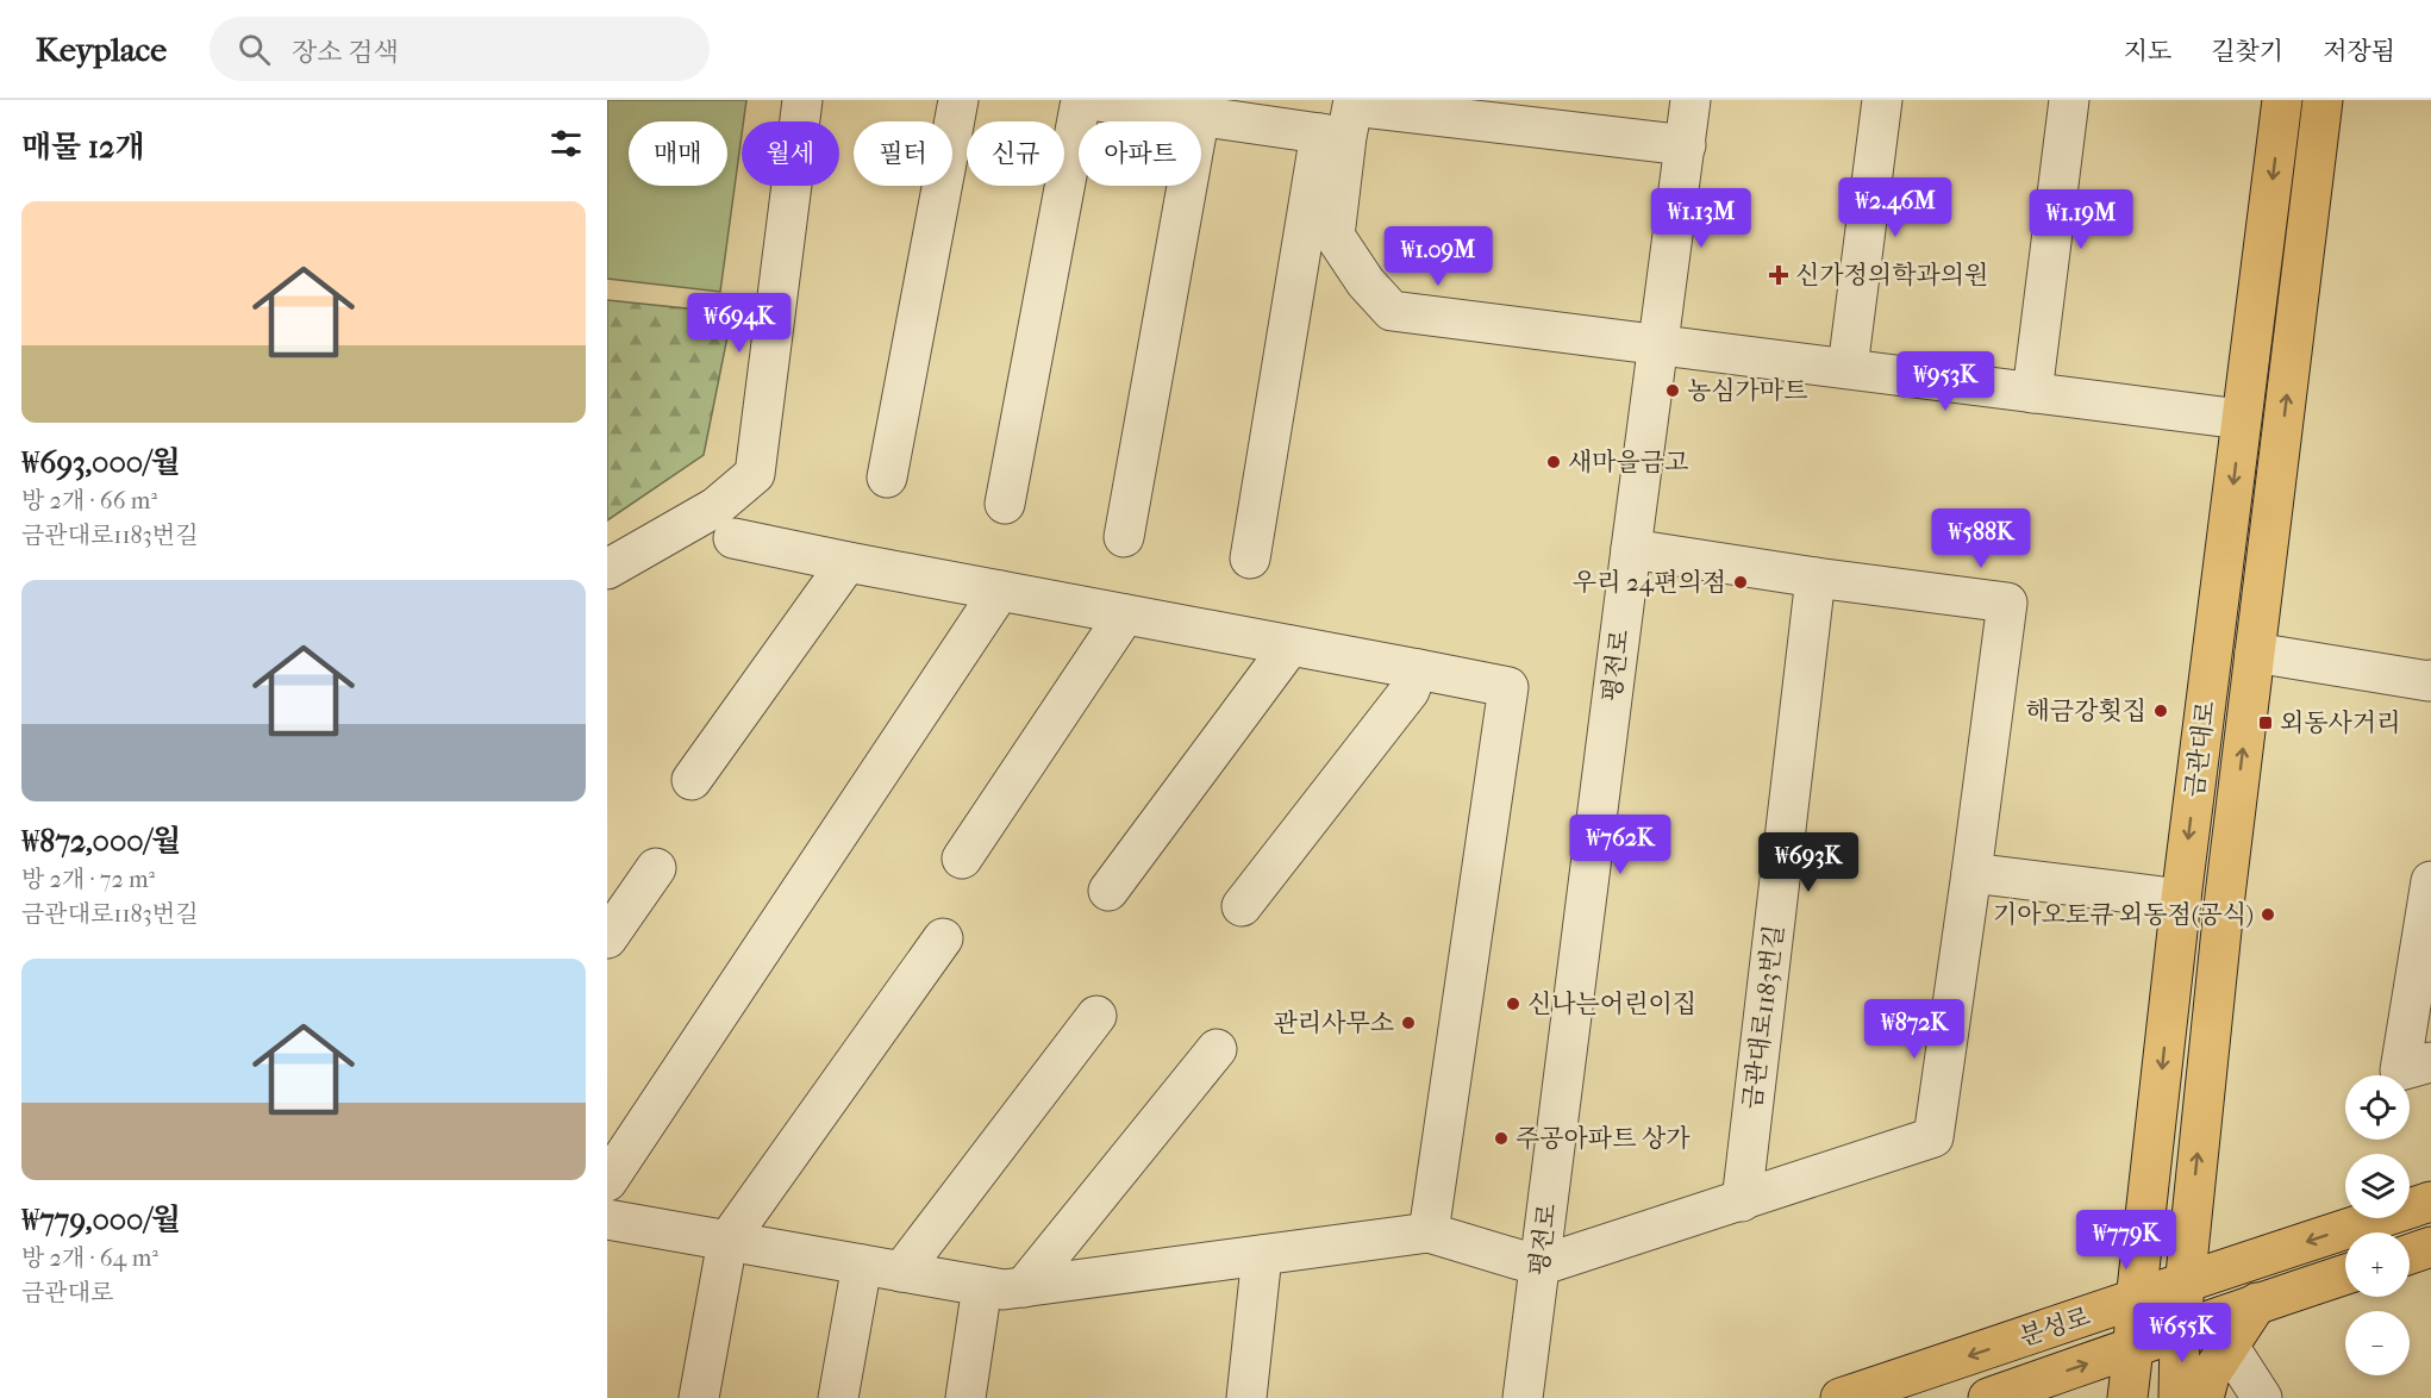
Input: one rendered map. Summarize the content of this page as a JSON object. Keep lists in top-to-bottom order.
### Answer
{
  "streets": {
    "main road": ["금관대로", "분성로"],
    "street": ["평전로", "금관대로1183번길"]
  },
  "crossings": [
    ["금관대로", "분성로"]
  ],
  "places": {
    "health": ["신가정의학과의원"],
    "other": [
      "농심가마트",
      "새마을금고",
      "우리 24편의점",
      "해금강횟집",
      "기아오토큐 외동점(공식)",
      "신나는어린이집",
      "관리사무소",
      "주공아파트 상가"
    ],
    "transit": ["외동사거리"]
  },
  "page": {
    "header": "Keyplace",
    "search": "장소 검색",
    "nav": ["지도", "길찾기", "저장됨"],
    "heading": "매물 12개",
    "chip": [
      "매매",
      "월세",
      "필터",
      "신규",
      "아파트"
    ],
    "price": [
      "₩2.46M",
      "₩1.13M",
      "₩1.19M",
      "₩1.09M",
      "₩694K",
      "₩953K",
      "₩588K",
      "₩762K",
      "₩693K",
      "₩872K",
      "₩779K",
      "₩655K"
    ],
    "list": [
      {
        "name": "₩693,000/월",
        "note": "방 2개 · 66 m² · 금관대로1183번길"
      },
      {
        "name": "₩872,000/월",
        "note": "방 2개 · 72 m² · 금관대로1183번길"
      },
      {
        "name": "₩779,000/월",
        "note": "방 2개 · 64 m² · 금관대로"
      }
    ],
    "map_buttons": ["+", "−"]
  }
}
